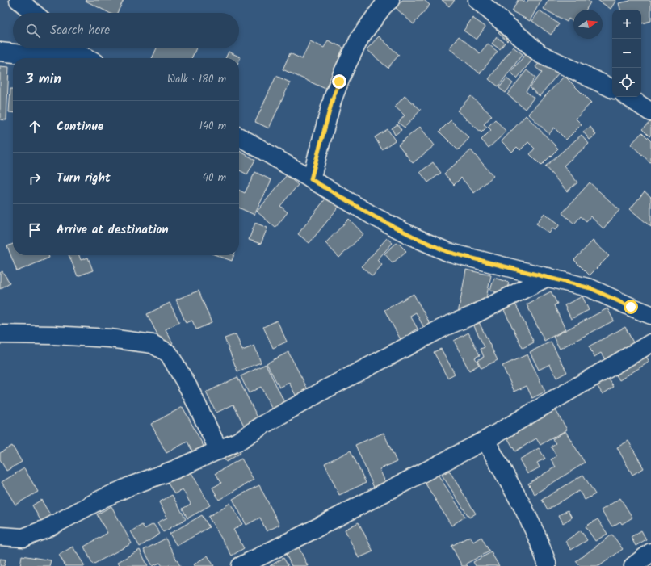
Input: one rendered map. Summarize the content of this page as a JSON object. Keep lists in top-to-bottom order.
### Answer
{
  "north": "right",
  "page": {
    "map_buttons": ["+", "−"],
    "search": "Search here",
    "heading": ["3 min", "Walk · 180 m"],
    "list": [
      ["Continue", "140 m"],
      ["Turn right", "40 m"],
      "Arrive at destination"
    ]
  }
}
